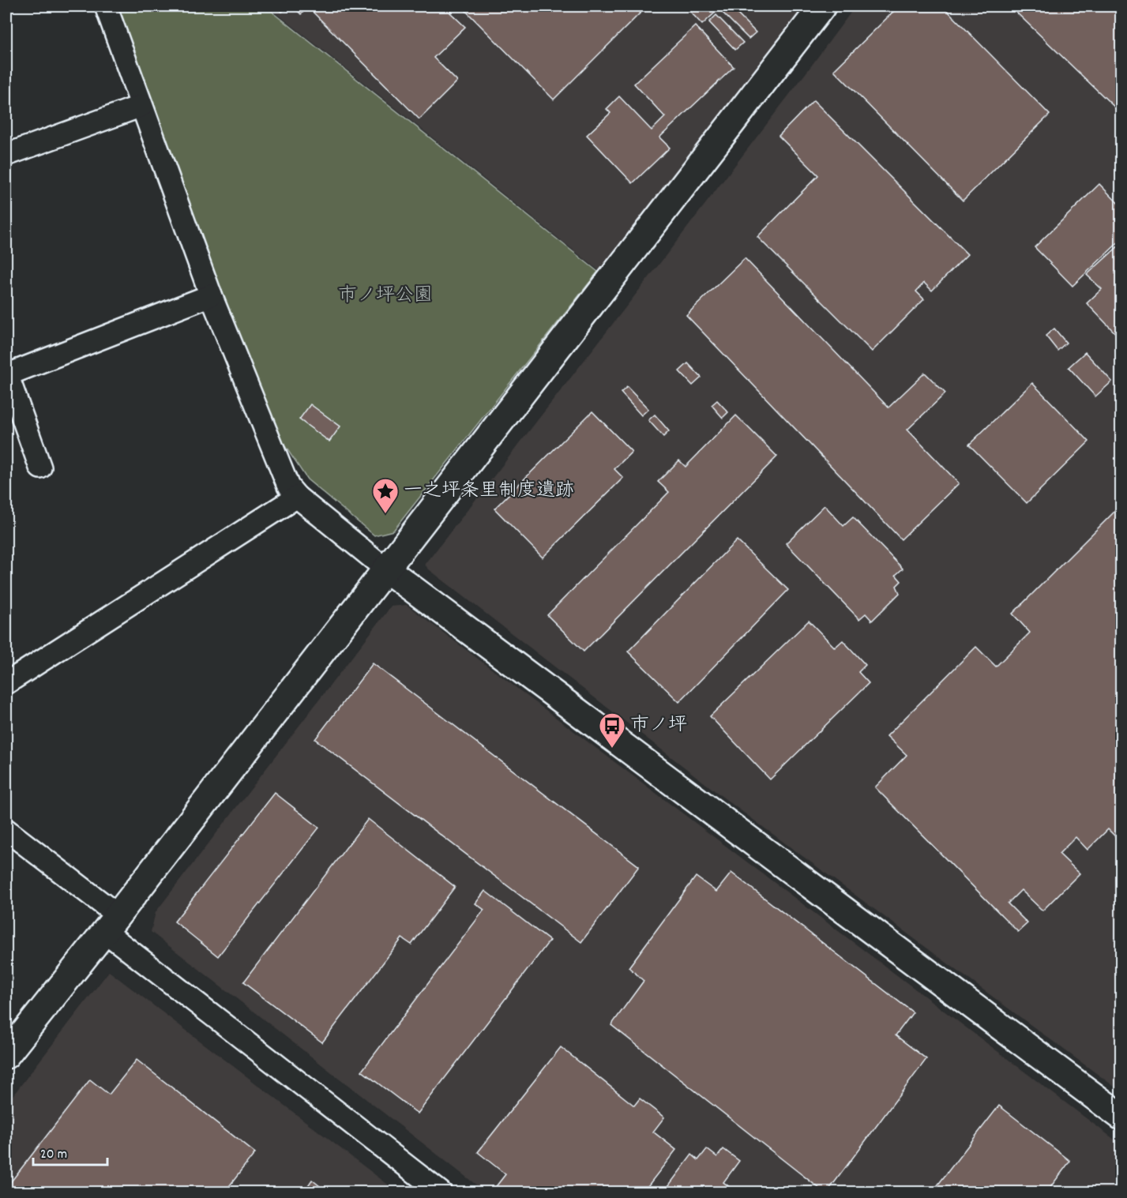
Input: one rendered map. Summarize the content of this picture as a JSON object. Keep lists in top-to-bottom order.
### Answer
{
  "parks": ["市ノ坪公園"],
  "places": {
    "place": ["一之坪条里制度遺跡"],
    "bus stop": ["市ノ坪"]
  },
  "scale_bar": "20 m"
}
